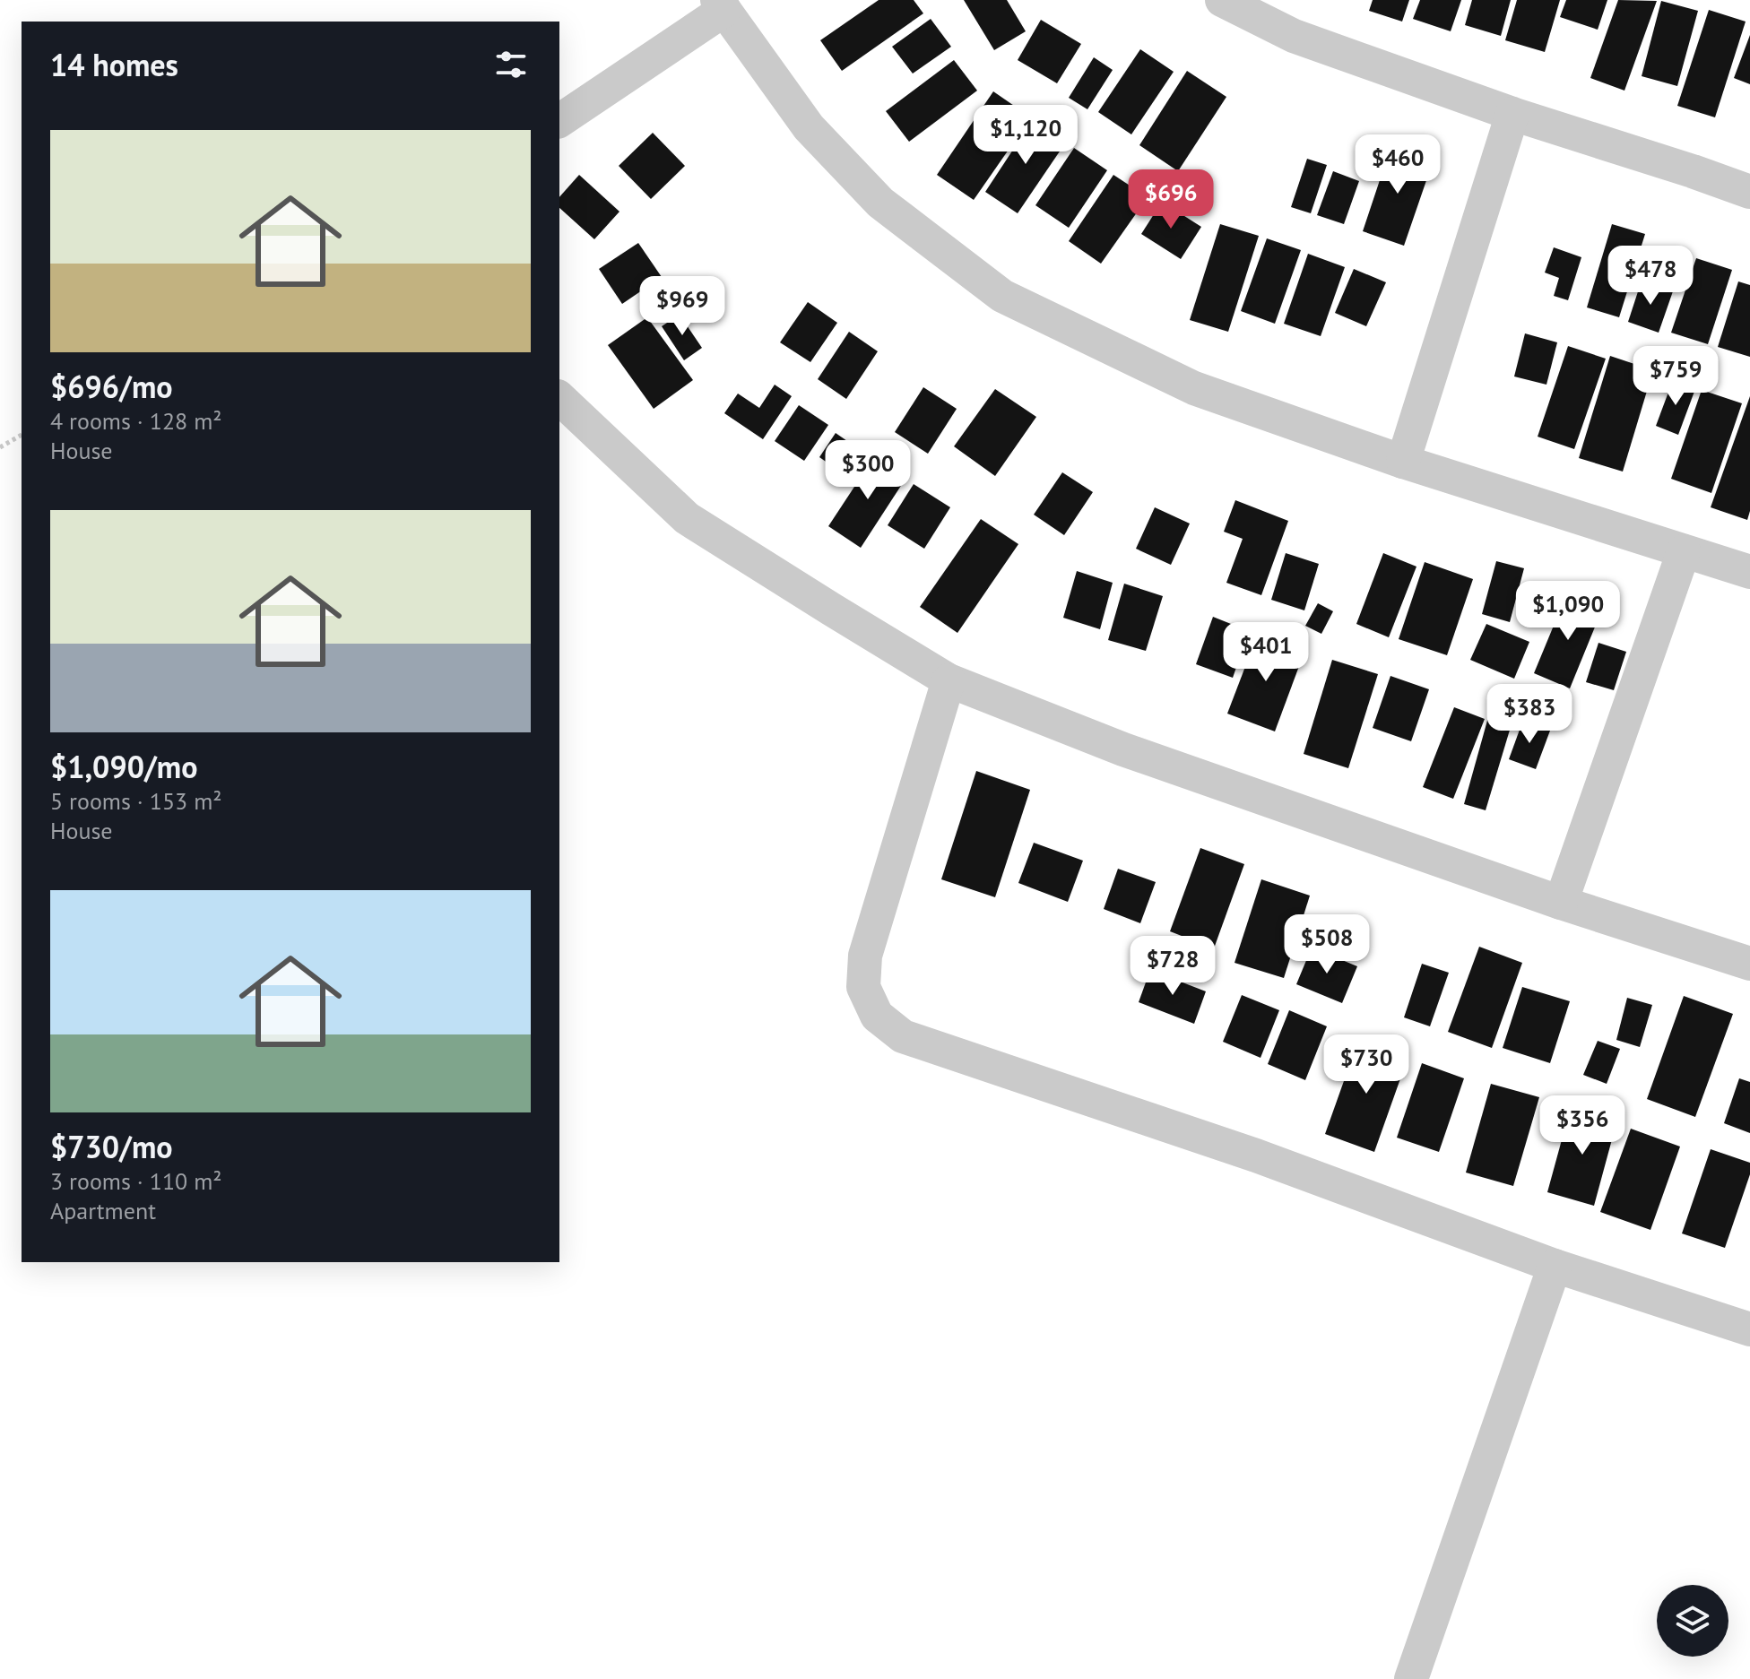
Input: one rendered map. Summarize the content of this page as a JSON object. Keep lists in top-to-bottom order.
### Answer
{
  "page": {
    "heading": "14 homes",
    "price": [
      "$1,120",
      "$460",
      "$696",
      "$478",
      "$969",
      "$759",
      "$300",
      "$1,090",
      "$401",
      "$383",
      "$508",
      "$728",
      "$730",
      "$356"
    ],
    "list": [
      {
        "name": "$696/mo",
        "note": "4 rooms · 128 m² · House"
      },
      {
        "name": "$1,090/mo",
        "note": "5 rooms · 153 m² · House"
      },
      {
        "name": "$730/mo",
        "note": "3 rooms · 110 m² · Apartment"
      }
    ]
  }
}
